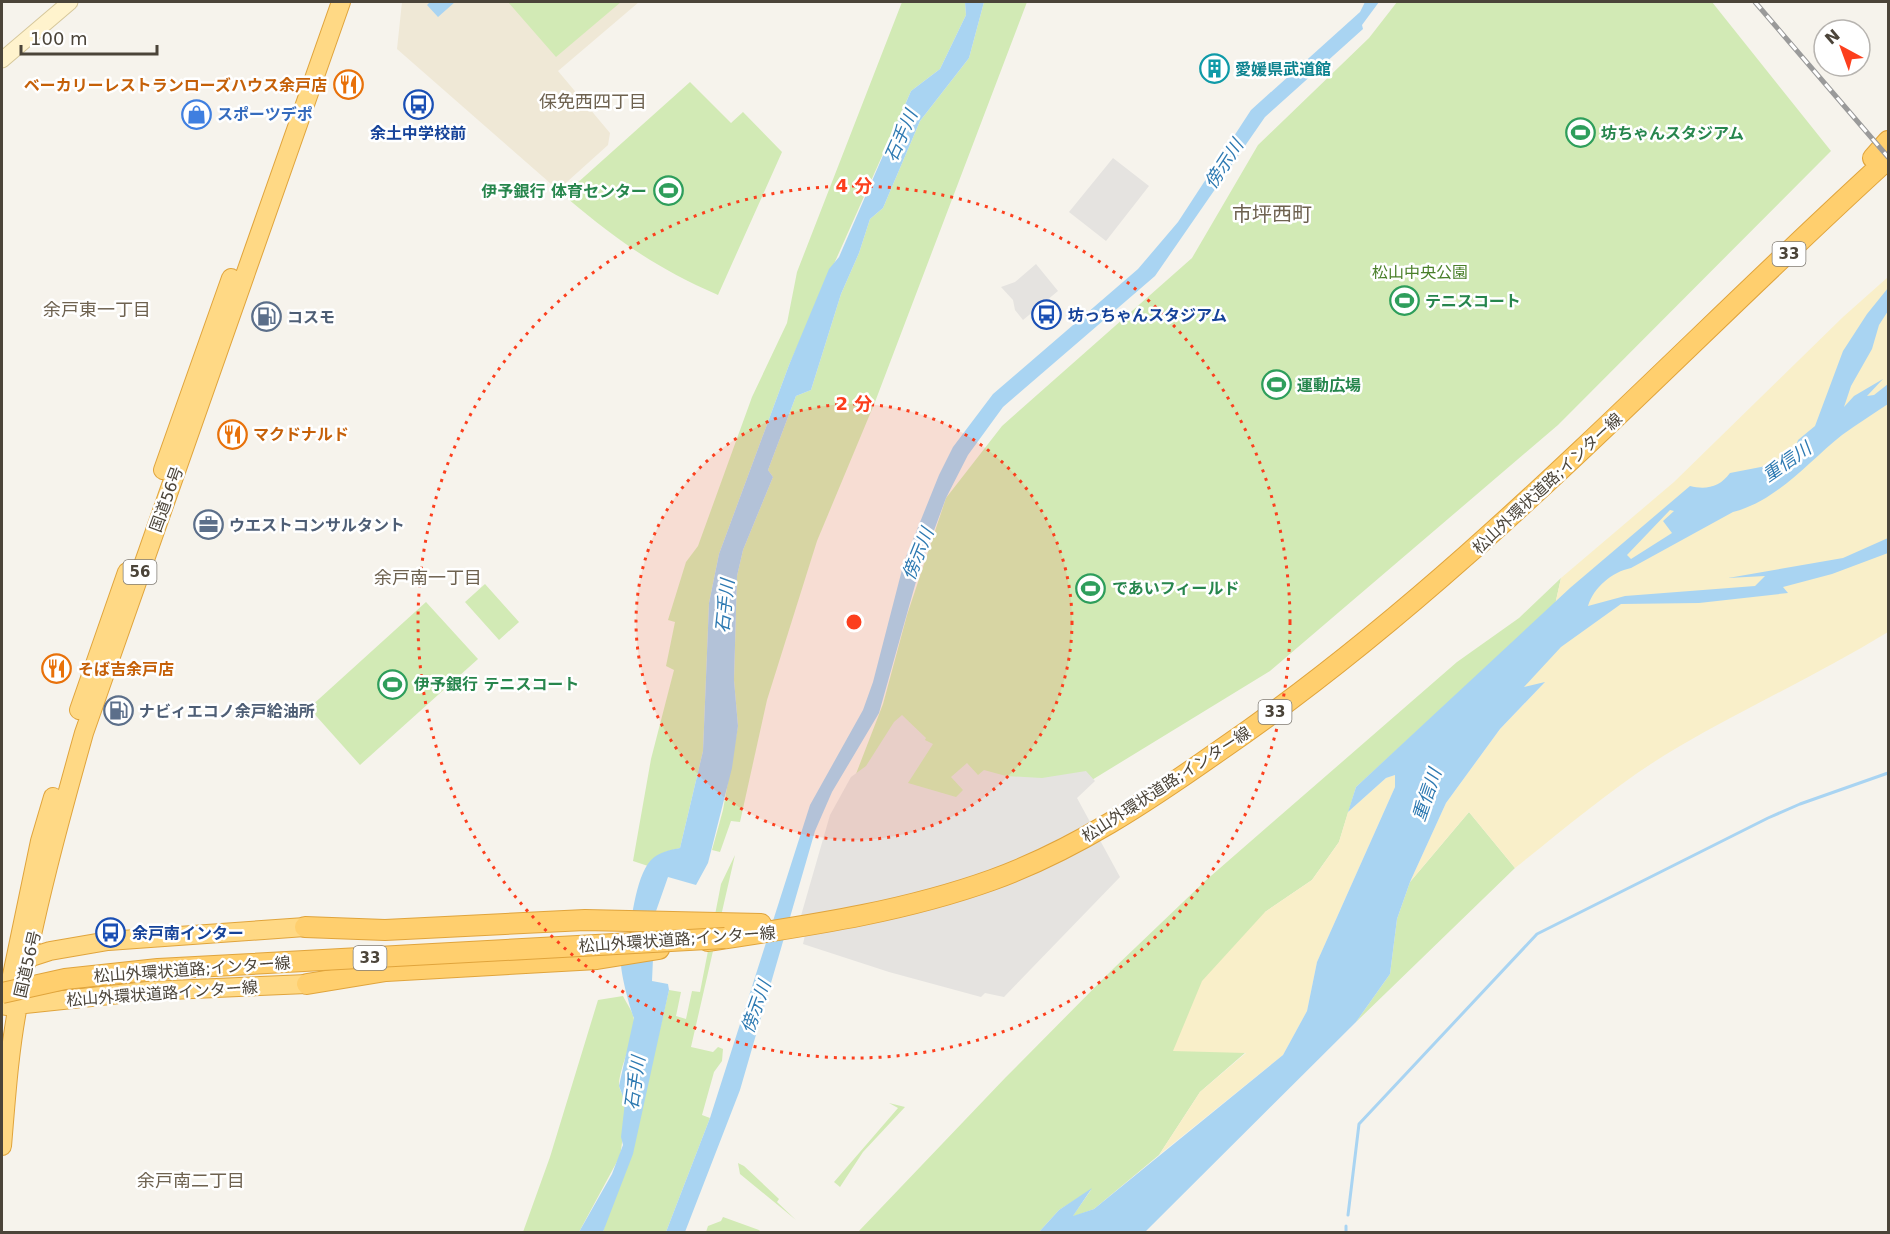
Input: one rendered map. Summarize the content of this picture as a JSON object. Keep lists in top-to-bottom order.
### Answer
{
  "streets": {
    "highway": [
      "33",
      "松山外環状道路;インター線",
      "国道56号",
      "56",
      "松山外環状道路インター線"
    ]
  },
  "crossings": [
    ["松山外環状道路;インター線", "国道56号"],
    ["松山外環状道路;インター線", "松山外環状道路インター線"],
    ["国道56号", "松山外環状道路インター線"]
  ],
  "districts": [
    "保免西四丁目",
    "市坪西町",
    "余戸東一丁目",
    "余戸南一丁目",
    "余戸南二丁目"
  ],
  "water": ["石手川", "傍示川", "重信川"],
  "parks": ["松山中央公園"],
  "places": {
    "building": ["愛媛県武道館"],
    "restaurant": ["ベーカリーレストランローズハウス余戸店", "マクドナルド", "そば吉余戸店"],
    "bus stop": ["余土中学校前", "坊っちゃんスタジアム", "余戸南インター"],
    "shop": ["スポーツデポ"],
    "sports": [
      "坊ちゃんスタジアム",
      "伊予銀行 体育センター",
      "テニスコート",
      "運動広場",
      "であいフィールド",
      "伊予銀行 テニスコート"
    ],
    "fuel station": ["コスモ", "ナビィエコノ余戸給油所"],
    "office": ["ウエストコンサルタント"]
  },
  "scale_bar": "100 m",
  "north": "top left",
  "rings": ["4 分", "2 分"]
}
